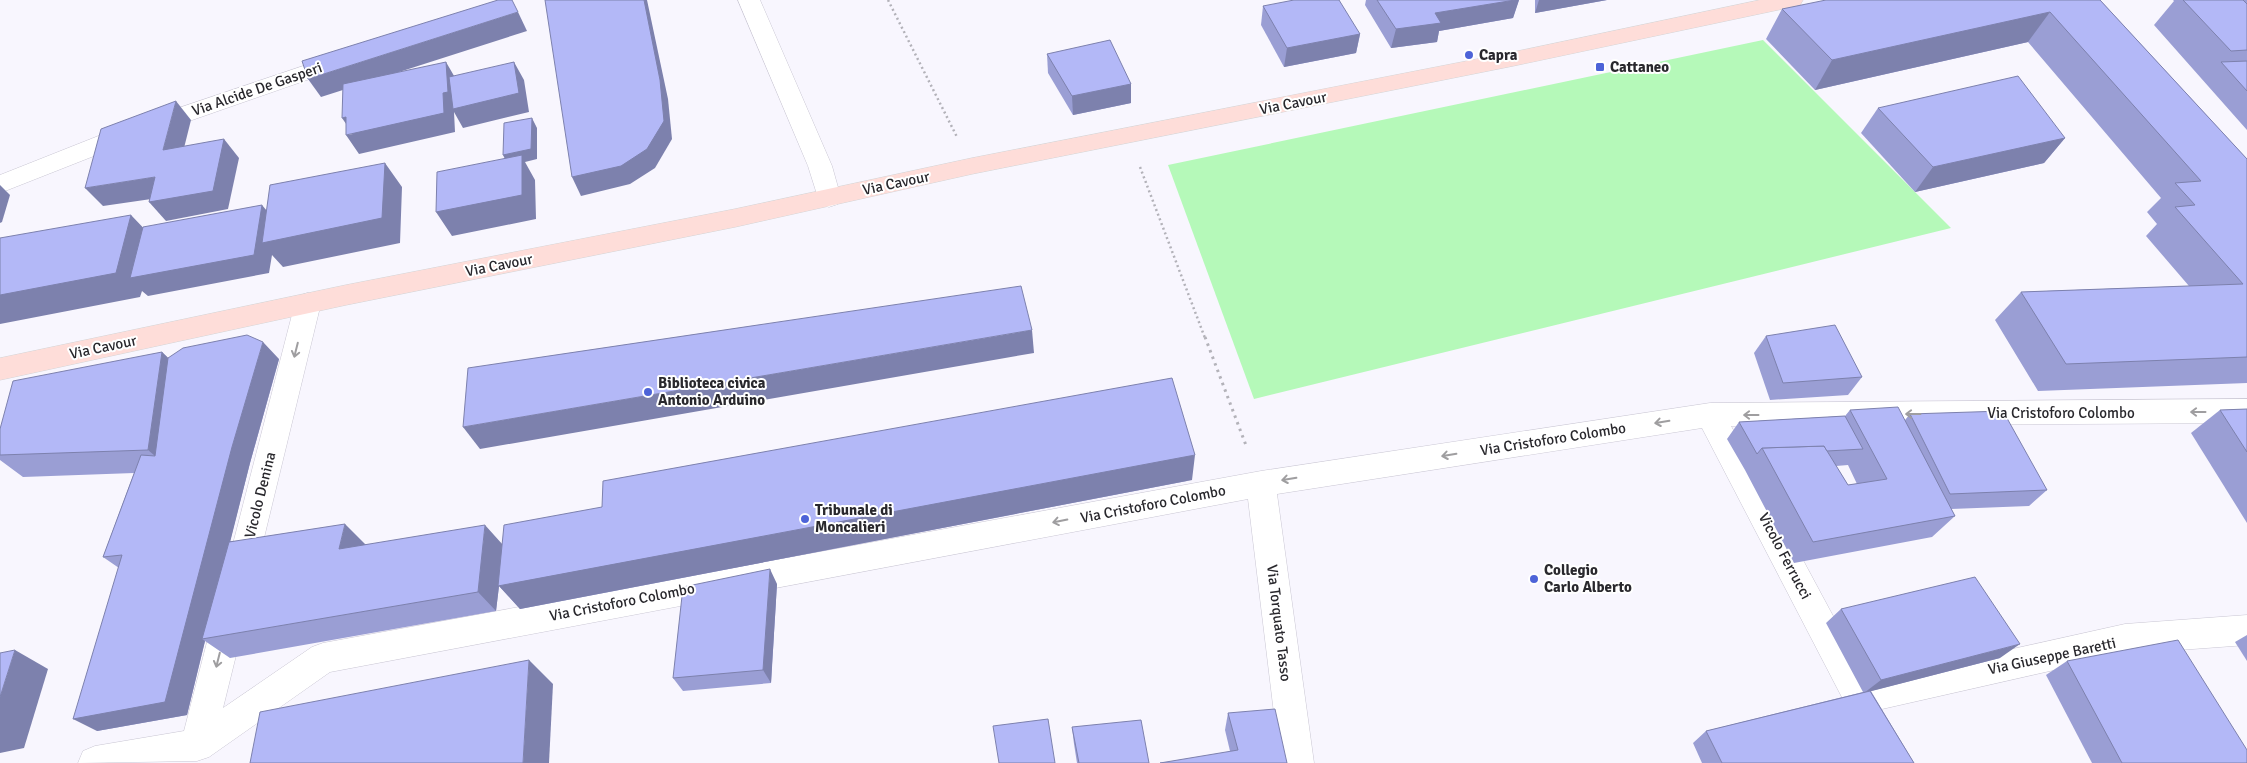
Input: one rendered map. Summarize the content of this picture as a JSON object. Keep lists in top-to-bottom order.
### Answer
{
  "streets": {
    "main road": ["Via Cavour"],
    "street": [
      "Via Alcide De Gasperi",
      "Via Cristoforo Colombo",
      "Vicolo Denina",
      "Vicolo Ferrucci",
      "Via Torquato Tasso",
      "Via Giuseppe Baretti"
    ]
  },
  "crossings": [
    ["Via Cavour", "Vicolo Denina"],
    ["Via Cristoforo Colombo", "Vicolo Denina"],
    ["Via Cristoforo Colombo", "Vicolo Ferrucci"],
    ["Via Cristoforo Colombo", "Via Torquato Tasso"],
    ["Vicolo Ferrucci", "Via Giuseppe Baretti"]
  ],
  "one_way": ["Via Cristoforo Colombo", "Vicolo Denina"],
  "places": {
    "other": [
      "Capra",
      "Biblioteca civica Antonio Arduino",
      "Tribunale di Moncalieri",
      "Collegio Carlo Alberto"
    ],
    "transit": ["Cattaneo"]
  }
}
